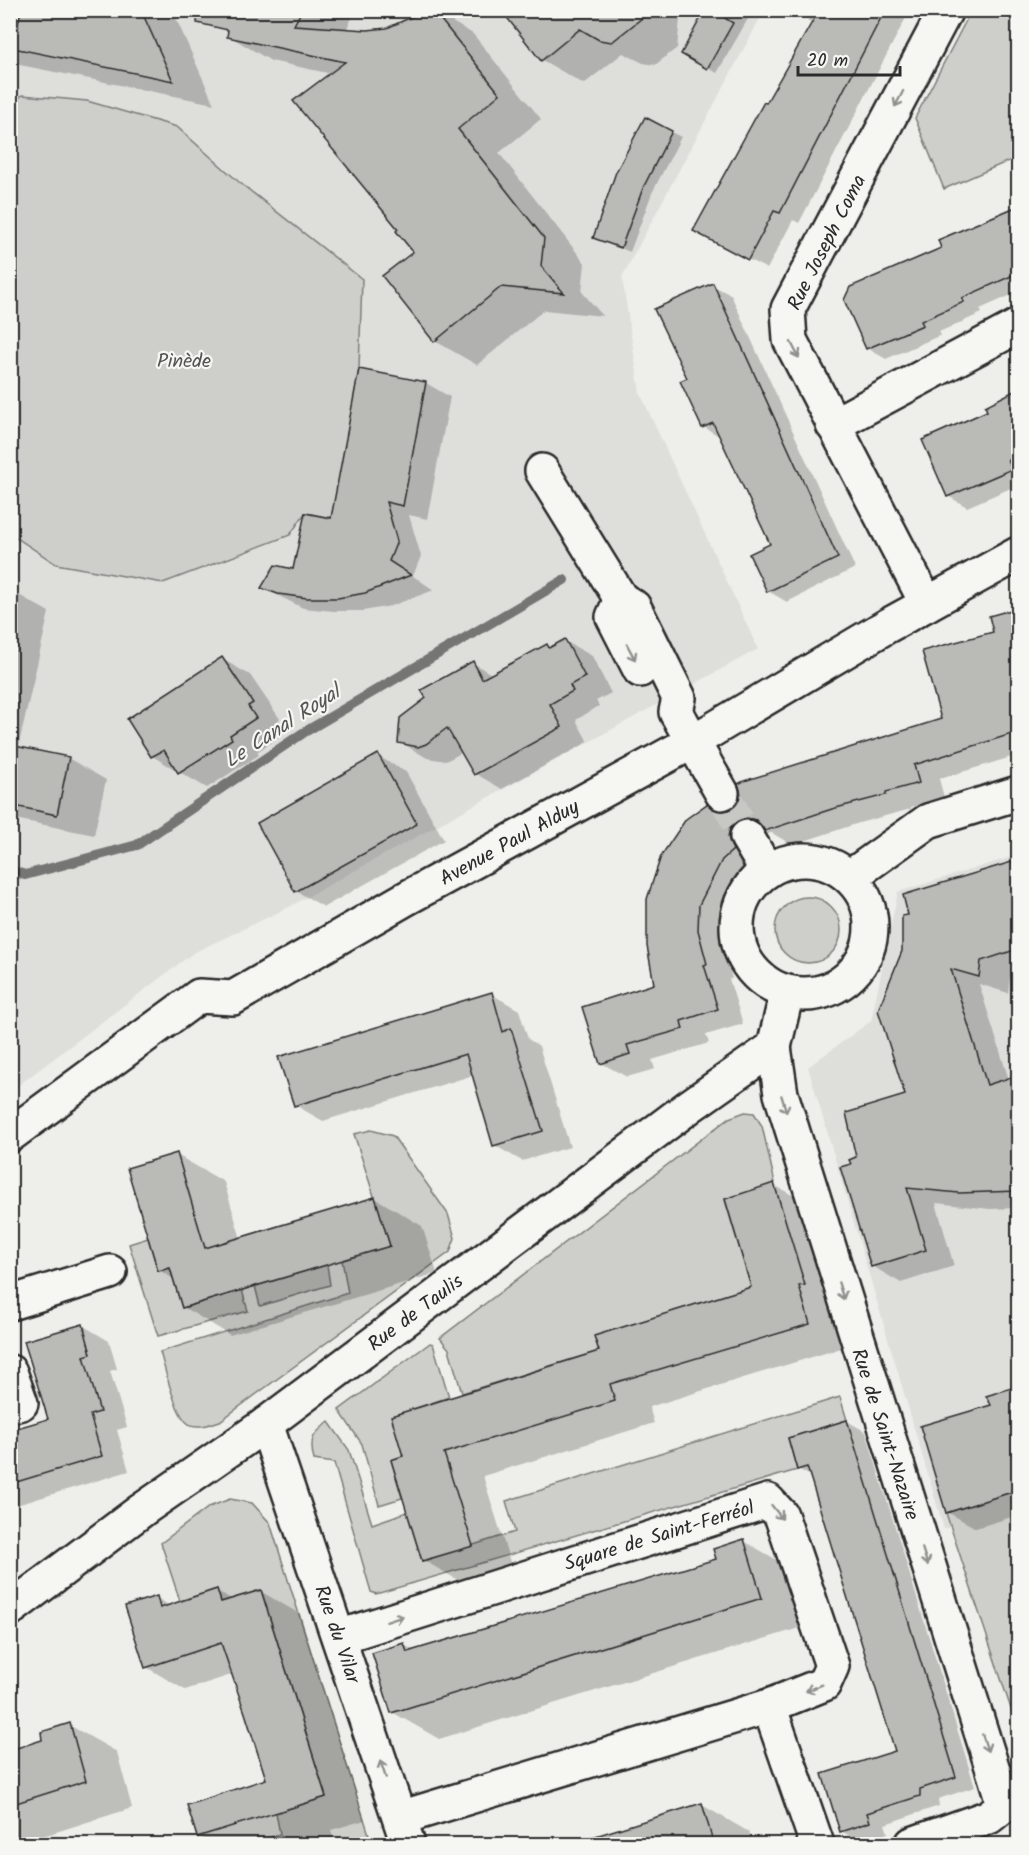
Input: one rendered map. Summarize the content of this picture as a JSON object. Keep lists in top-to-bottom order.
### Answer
{
  "streets": {
    "street": [
      "Rue Joseph Coma",
      "Avenue Paul Alduy",
      "Rue de Taulis",
      "Rue de Saint-Nazaire",
      "Square de Saint-Ferréol",
      "Rue du Vilar"
    ]
  },
  "crossings": [
    ["Rue Joseph Coma", "Avenue Paul Alduy"],
    ["Rue de Taulis", "Rue de Saint-Nazaire"],
    ["Rue de Taulis", "Rue du Vilar"],
    ["Square de Saint-Ferréol", "Rue du Vilar"]
  ],
  "one_way": ["Rue Joseph Coma", "Rue de Saint-Nazaire", "Rue du Vilar"],
  "water": ["Le Canal Royal"],
  "parks": ["Pinède"],
  "scale_bar": "20 m"
}
